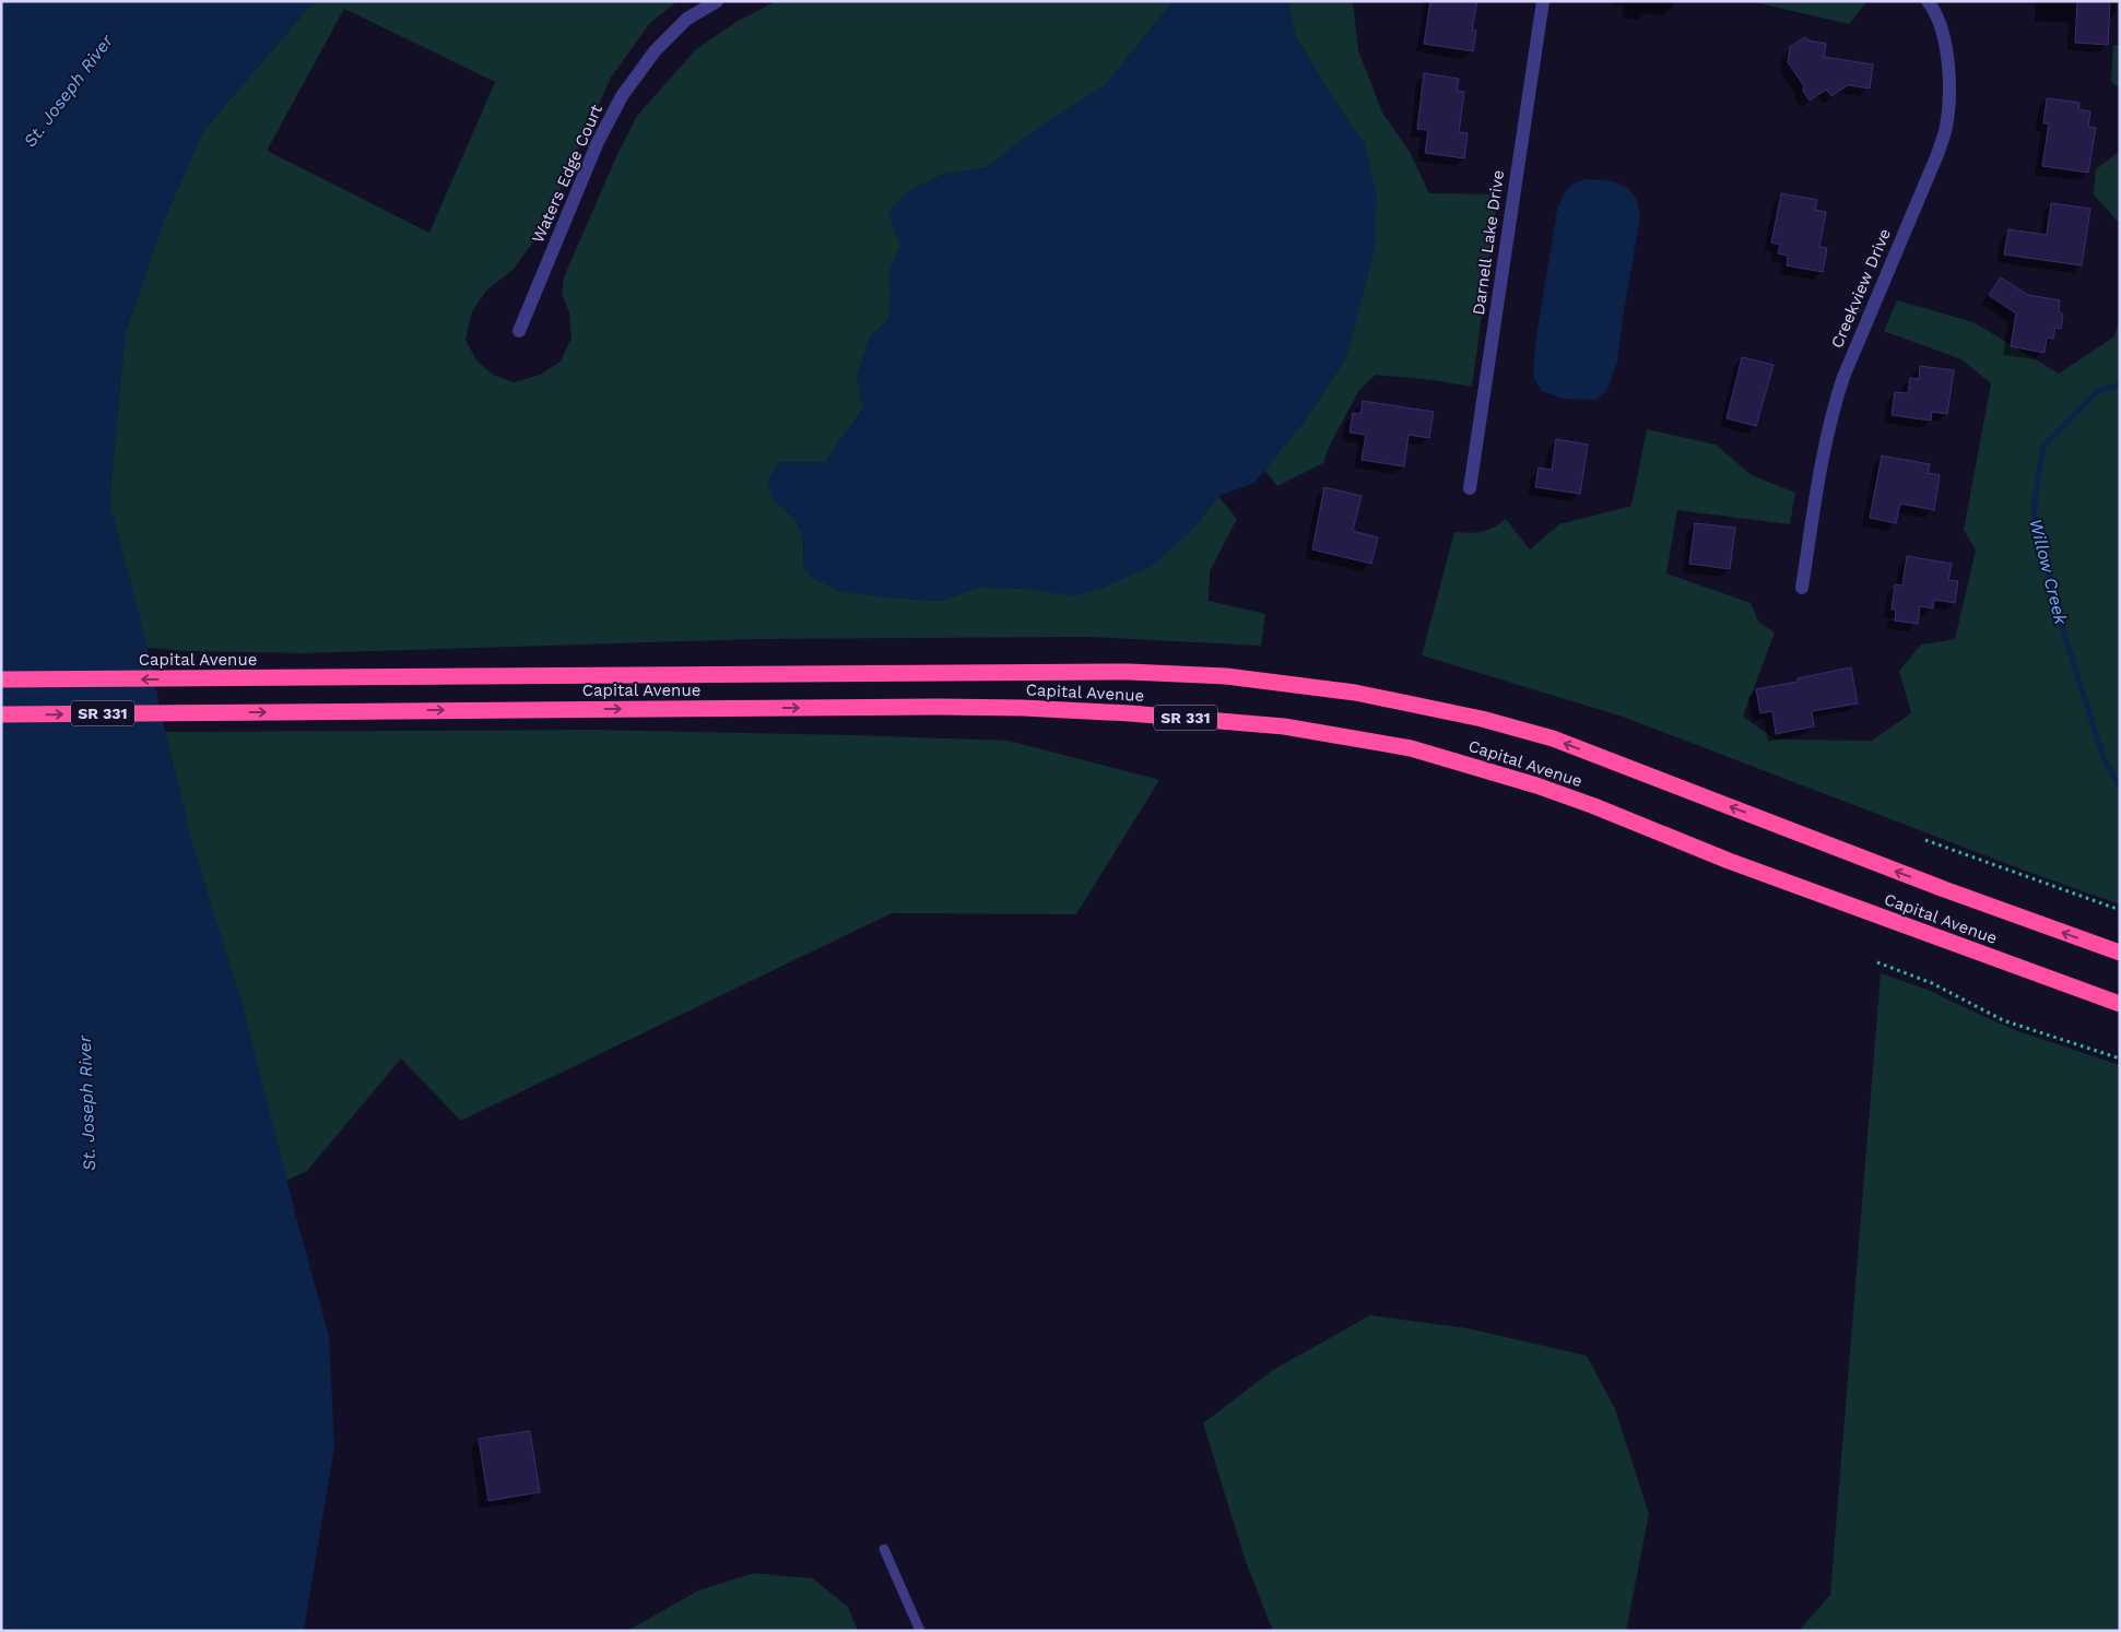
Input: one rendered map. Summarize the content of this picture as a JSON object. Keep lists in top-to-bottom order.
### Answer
{
  "streets": {
    "highway": ["Capital Avenue", "SR 331"],
    "street": ["Waters Edge Court", "Darnell Lake Drive", "Creekview Drive"]
  },
  "water": ["St. Joseph River", "Willow Creek"]
}
